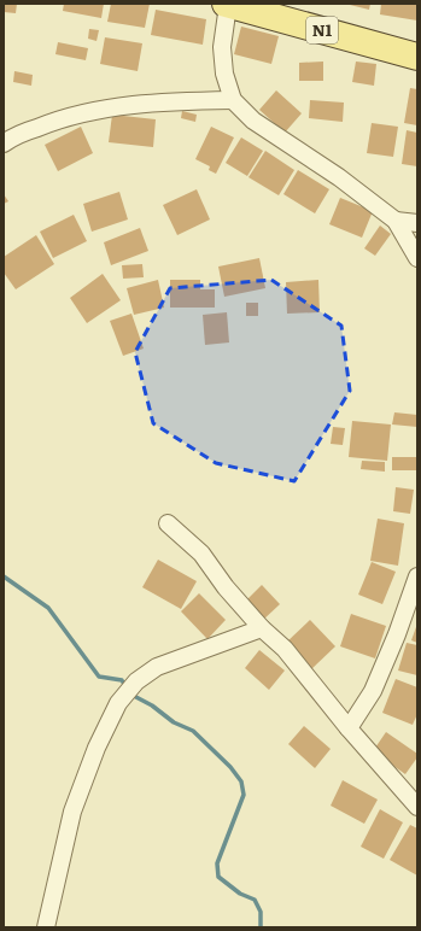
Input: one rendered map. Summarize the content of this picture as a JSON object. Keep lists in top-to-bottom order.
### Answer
{
  "streets": {
    "main road": ["N1"]
  }
}
